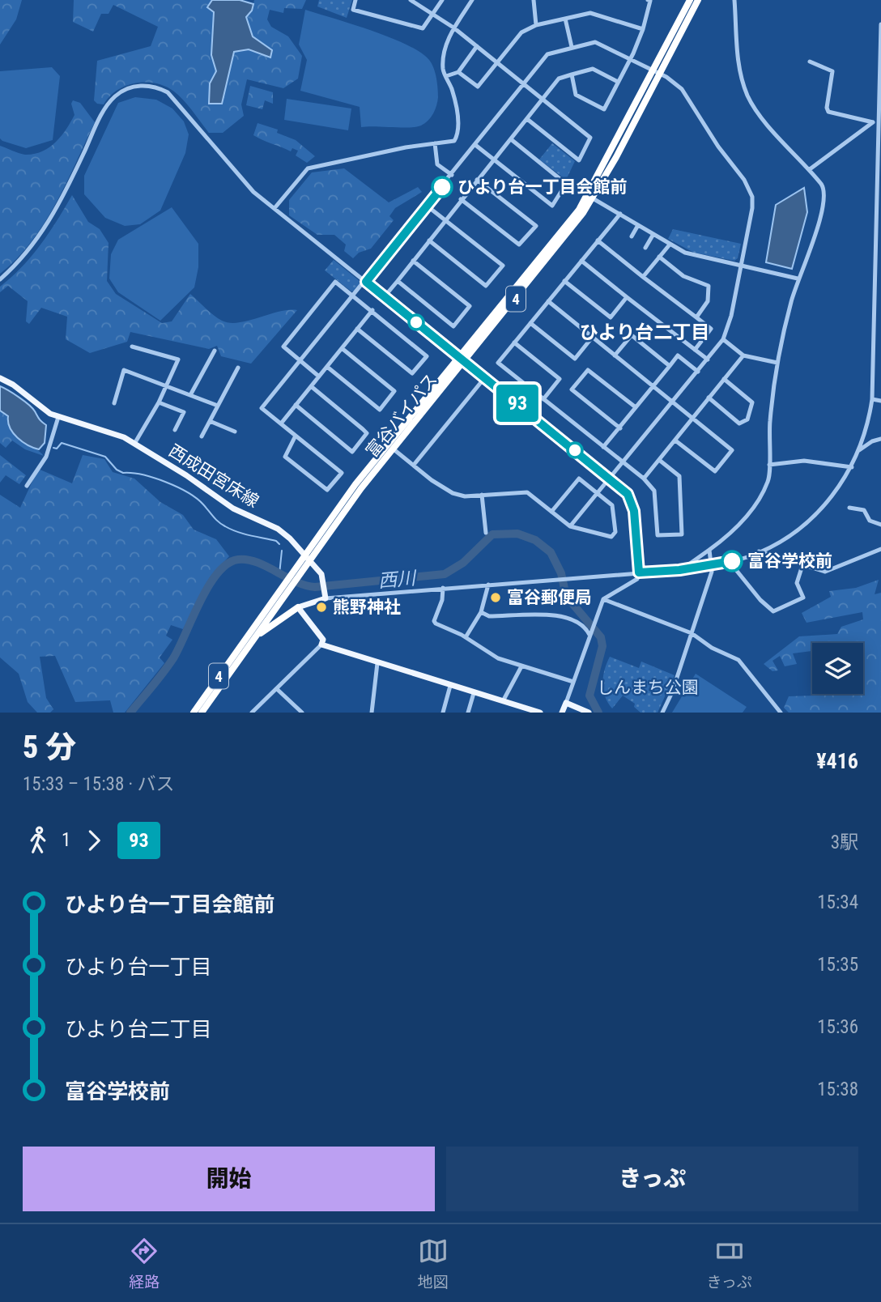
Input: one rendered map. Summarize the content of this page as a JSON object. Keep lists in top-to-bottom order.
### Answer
{
  "streets": {
    "highway": ["4", "富谷バイパス"],
    "main road": ["西成田宮床線"]
  },
  "crossings": [
    ["4", "富谷バイパス"],
    ["富谷バイパス", "西成田宮床線"]
  ],
  "districts": ["ひより台二丁目"],
  "water": ["西川"],
  "parks": ["しんまち公園"],
  "places": [
    "ひより台一丁目会館前",
    "富谷学校前",
    "富谷郵便局",
    "熊野神社"
  ],
  "lines": ["bus line 93"],
  "page": {
    "on_map": "93",
    "heading": ["5 分", "15:33 – 15:38 · バス", "¥416"],
    "legs": ["1", "93", "3駅"],
    "list": [
      {
        "name": "ひより台一丁目会館前",
        "value": "15:34"
      },
      {
        "name": "ひより台一丁目",
        "value": "15:35"
      },
      {
        "name": "ひより台二丁目",
        "value": "15:36"
      },
      {
        "name": "富谷学校前",
        "value": "15:38"
      }
    ],
    "buttons": ["開始", "きっぷ"],
    "tabs": ["経路", "地図", "きっぷ"]
  }
}
